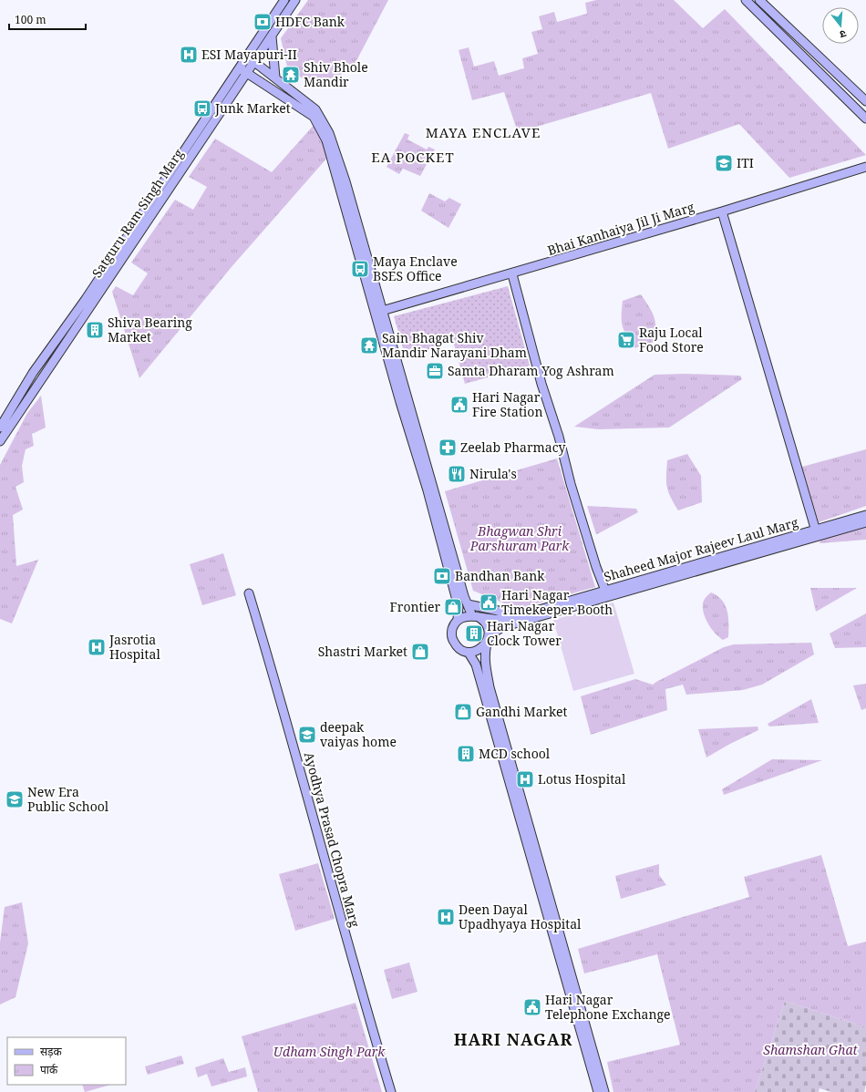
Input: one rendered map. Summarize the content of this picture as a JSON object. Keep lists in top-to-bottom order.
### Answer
{
  "streets": {
    "street": [
      "Satguru Ram Singh Marg",
      "Bhai Kanhaiya Jil Ji Marg",
      "Shaheed Major Rajeev Laul Marg",
      "Ayodhya Prasad Chopra Marg"
    ]
  },
  "districts": ["MAYA ENCLAVE", "EA POCKET", "HARI NAGAR"],
  "parks": ["Bhagwan Shri Parshuram Park", "Shamshan Ghat", "Udham Singh Park"],
  "places": {
    "bank": ["HDFC Bank", "Bandhan Bank"],
    "hospital": [
      "ESI Mayapuri-II",
      "Jasrotia Hospital",
      "Lotus Hospital",
      "Deen Dayal Upadhyaya Hospital"
    ],
    "temple": ["Shiv Bhole Mandir", "Sain Bhagat Shiv Mandir Narayani Dham"],
    "bus stop": ["Junk Market", "Maya Enclave BSES Office"],
    "school or university": ["ITI", "deepak vaiyas home", "New Era Public School"],
    "building": ["Shiva Bearing Market", "Hari Nagar Clock Tower", "MCD school"],
    "supermarket": ["Raju Local Food Store"],
    "office": ["Samta Dharam Yog Ashram"],
    "public building": ["Hari Nagar Fire Station", "Hari Nagar Timekeeper Booth", "Hari Nagar Telephone Exchange"],
    "pharmacy": ["Zeelab Pharmacy"],
    "restaurant": ["Nirula's"],
    "shop": ["Frontier", "Shastri Market", "Gandhi Market"]
  },
  "legend": ["सड़क", "पार्क"],
  "scale_bar": "100 m",
  "north": "bottom"
}
